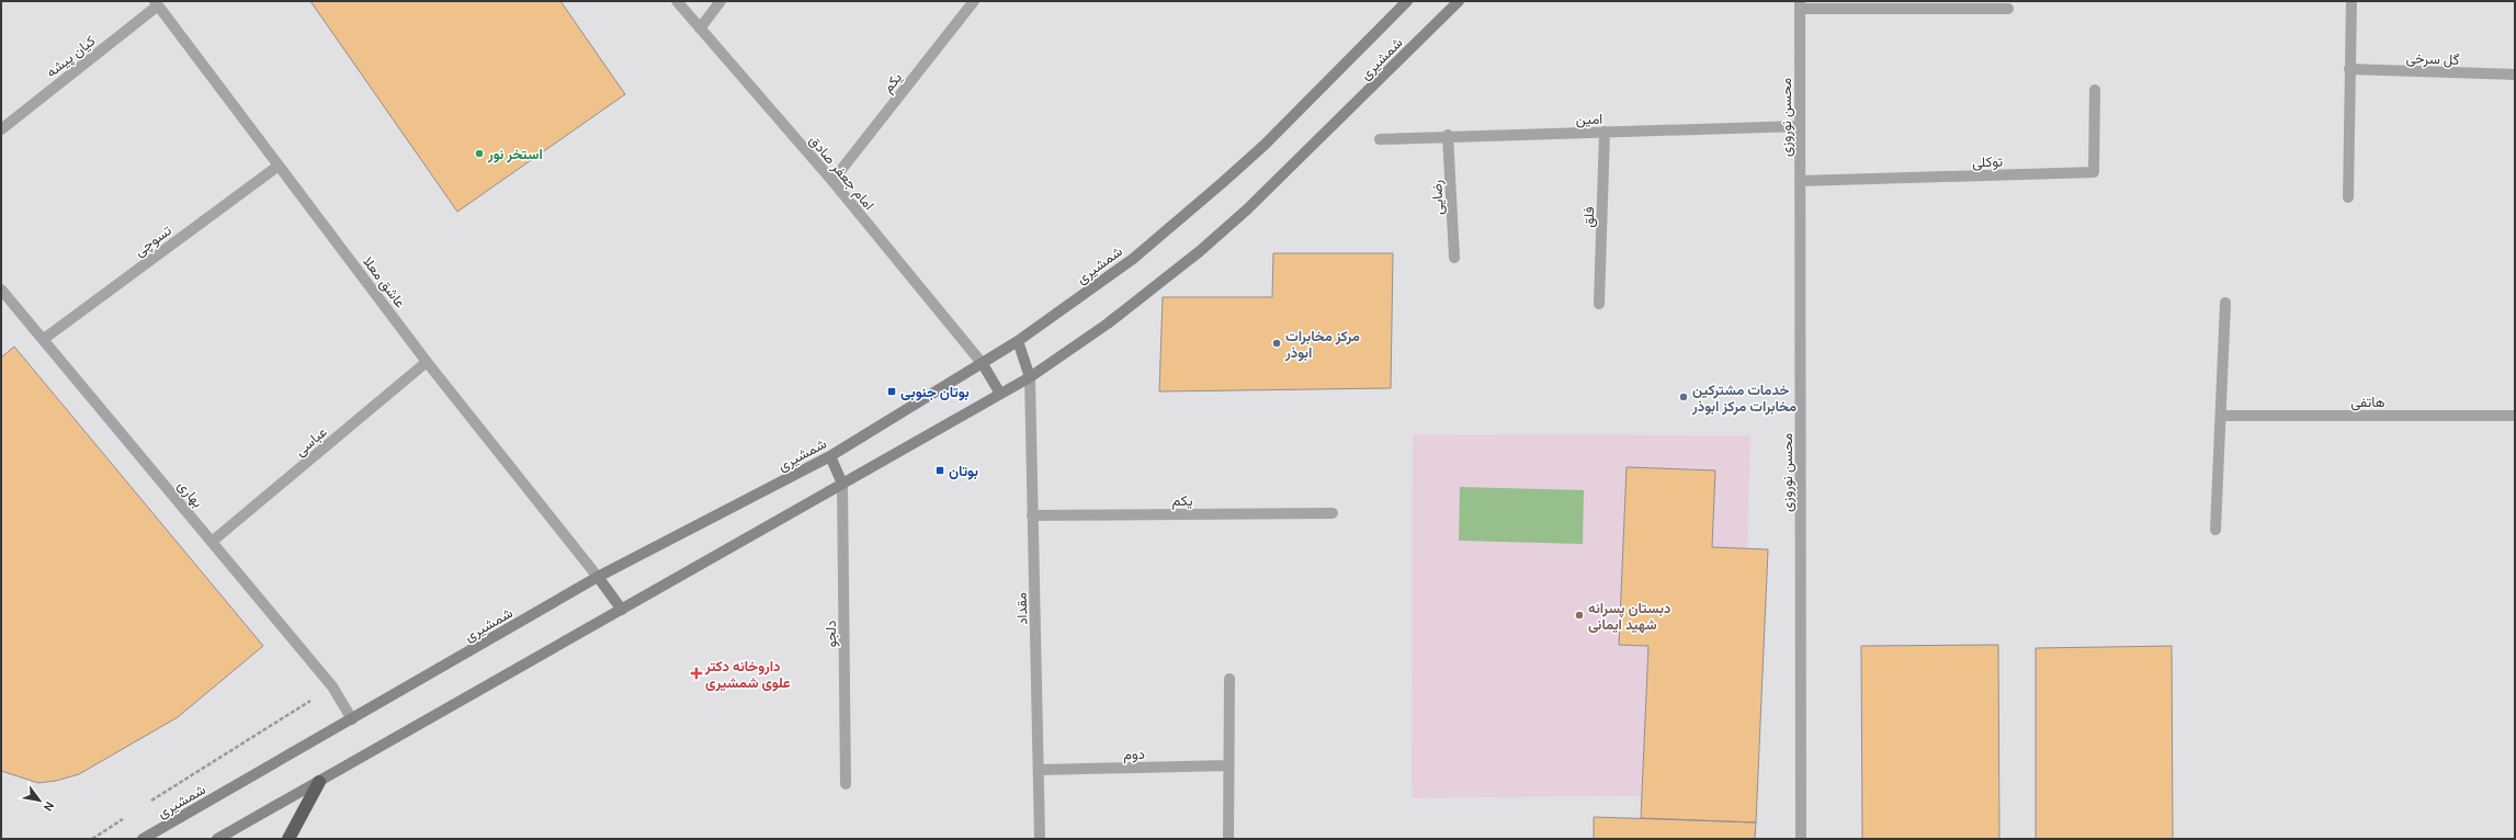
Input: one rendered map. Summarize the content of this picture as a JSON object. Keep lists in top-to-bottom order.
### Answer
{
  "streets": {
    "main road": ["شمشیری"],
    "street": [
      "کیان پیشه",
      "گل سرخی",
      "یکم",
      "محسن نوروزی",
      "امین",
      "توکلی",
      "امام جعفر صادق",
      "رضایی",
      "فلق",
      "تسوچی",
      "عاشق معلا",
      "هاتفی",
      "عباسی",
      "بهاری",
      "مقداد",
      "دلجو",
      "دوم"
    ]
  },
  "crossings": [
    ["کیان پیشه", "عاشق معلا"],
    ["شمشیری", "امام جعفر صادق"],
    ["شمشیری", "عاشق معلا"],
    ["شمشیری", "بهاری"],
    ["شمشیری", "مقداد"],
    ["شمشیری", "دلجو"],
    ["یکم", "امام جعفر صادق"],
    ["یکم", "مقداد"],
    ["محسن نوروزی", "امین"],
    ["محسن نوروزی", "توکلی"],
    ["امین", "رضایی"],
    ["امین", "فلق"],
    ["تسوچی", "عاشق معلا"],
    ["تسوچی", "بهاری"],
    ["عاشق معلا", "عباسی"],
    ["عباسی", "بهاری"],
    ["مقداد", "دوم"]
  ],
  "places": {
    "other": [
      "استخر نور",
      "مرکز مخابرات ابوذر",
      "خدمات مشترکین مخابرات مرکز ابوذر",
      "دبستان پسرانه شهید ایمانی"
    ],
    "transit": ["بوتان جنوبی", "بوتان"],
    "health": ["داروخانه دکتر علوی شمشیری"]
  },
  "north": "bottom right"
}
